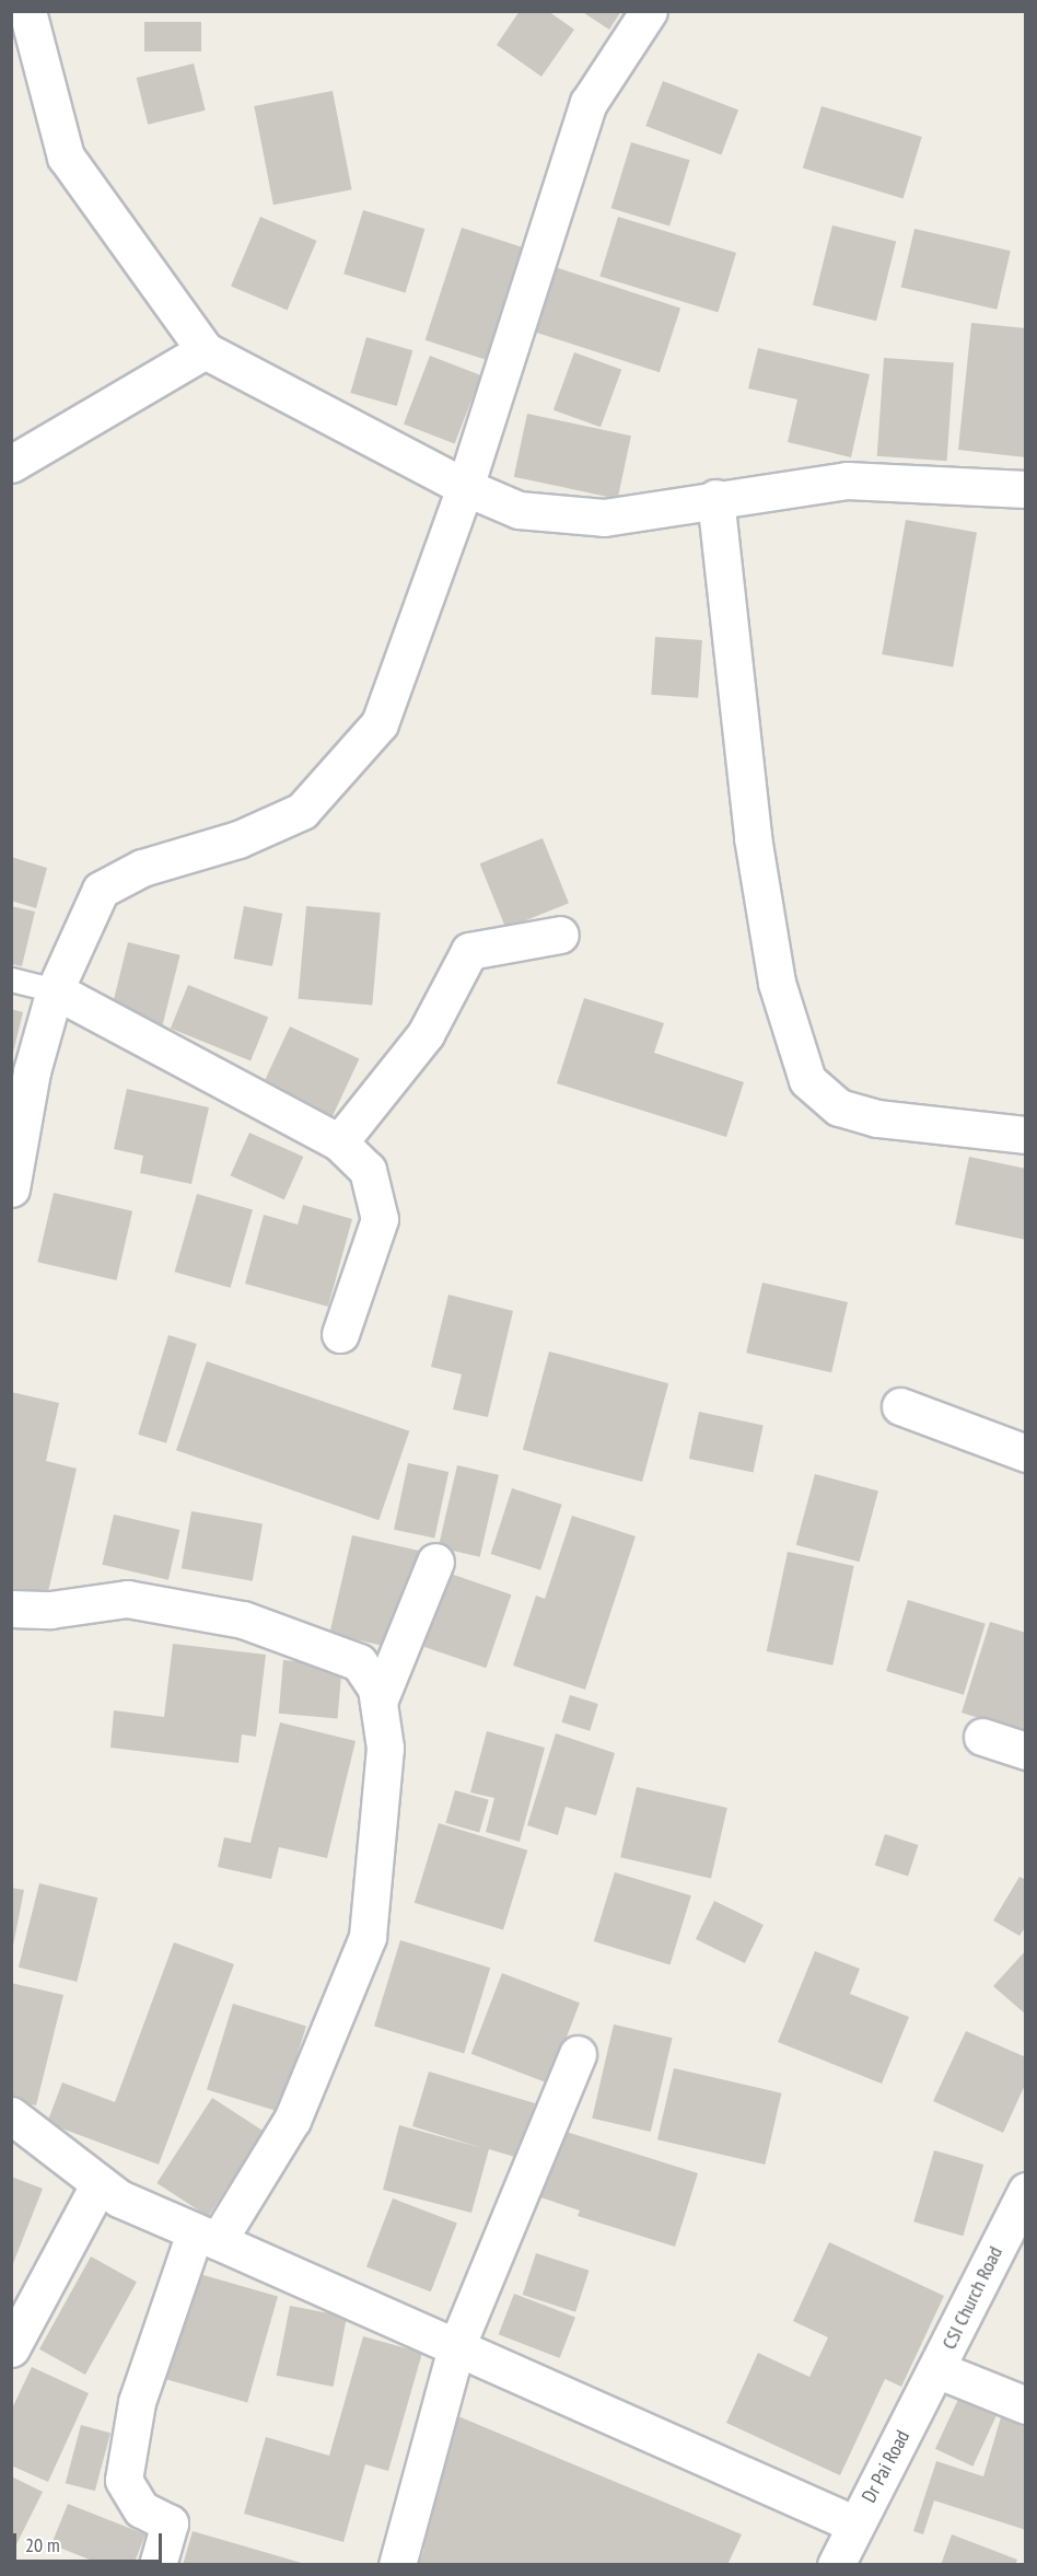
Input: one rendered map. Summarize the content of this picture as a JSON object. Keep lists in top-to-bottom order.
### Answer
{
  "streets": {
    "street": ["CSI Church Road", "Dr Pai Road"]
  },
  "crossings": [
    ["CSI Church Road", "Dr Pai Road"]
  ],
  "scale_bar": "20 m"
}
